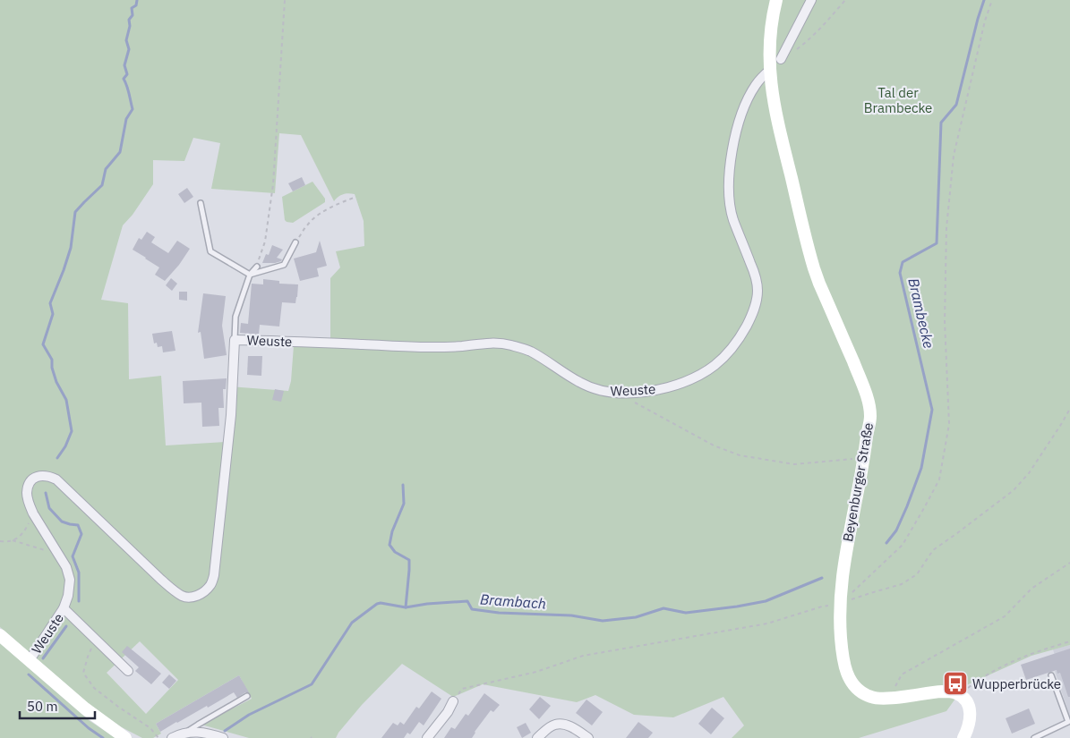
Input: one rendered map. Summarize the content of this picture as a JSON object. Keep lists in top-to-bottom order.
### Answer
{
  "streets": {
    "main road": ["Beyenburger Straße"],
    "street": ["Weuste"]
  },
  "crossings": [
    ["Weuste", "Beyenburger Straße"]
  ],
  "water": ["Brambecke", "Brambach"],
  "parks": ["Tal der Brambecke"],
  "places": {
    "bus stop": ["Wupperbrücke"]
  },
  "scale_bar": "50 m"
}
